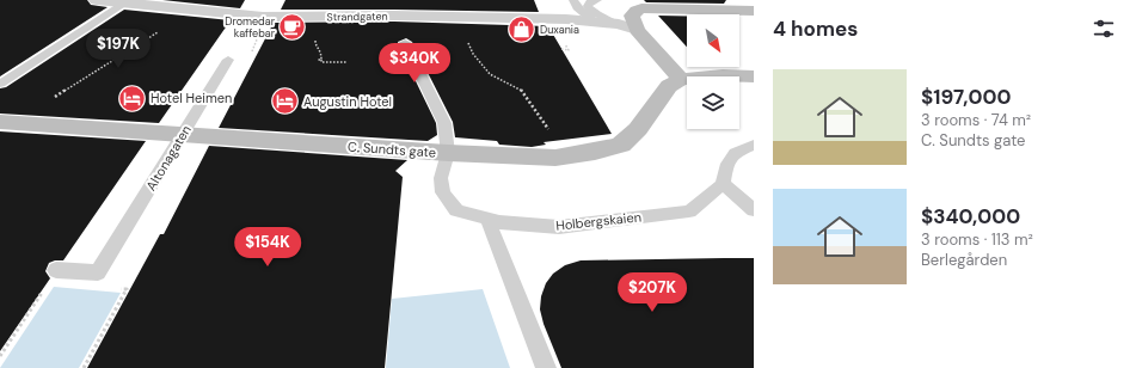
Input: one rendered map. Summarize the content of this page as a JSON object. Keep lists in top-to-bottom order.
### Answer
{
  "streets": {
    "main road": ["C. Sundts gate"],
    "street": ["Strandgaten"],
    "lane": ["Altonagaten", "Holbergskaien"]
  },
  "crossings": [
    ["C. Sundts gate", "Altonagaten"],
    ["C. Sundts gate", "Holbergskaien"]
  ],
  "places": {
    "cafe": ["Dromedar kaffebar"],
    "shop": ["Duxania"],
    "hotel": ["Hotel Heimen", "Augustin Hotel"]
  },
  "north": "bottom right",
  "page": {
    "heading": "4 homes",
    "price": [
      "$197K",
      "$340K",
      "$154K",
      "$207K"
    ],
    "list": [
      {
        "name": "$197,000",
        "note": "3 rooms · 74 m² · C. Sundts gate"
      },
      {
        "name": "$340,000",
        "note": "3 rooms · 113 m² · Berlegården"
      }
    ]
  }
}
